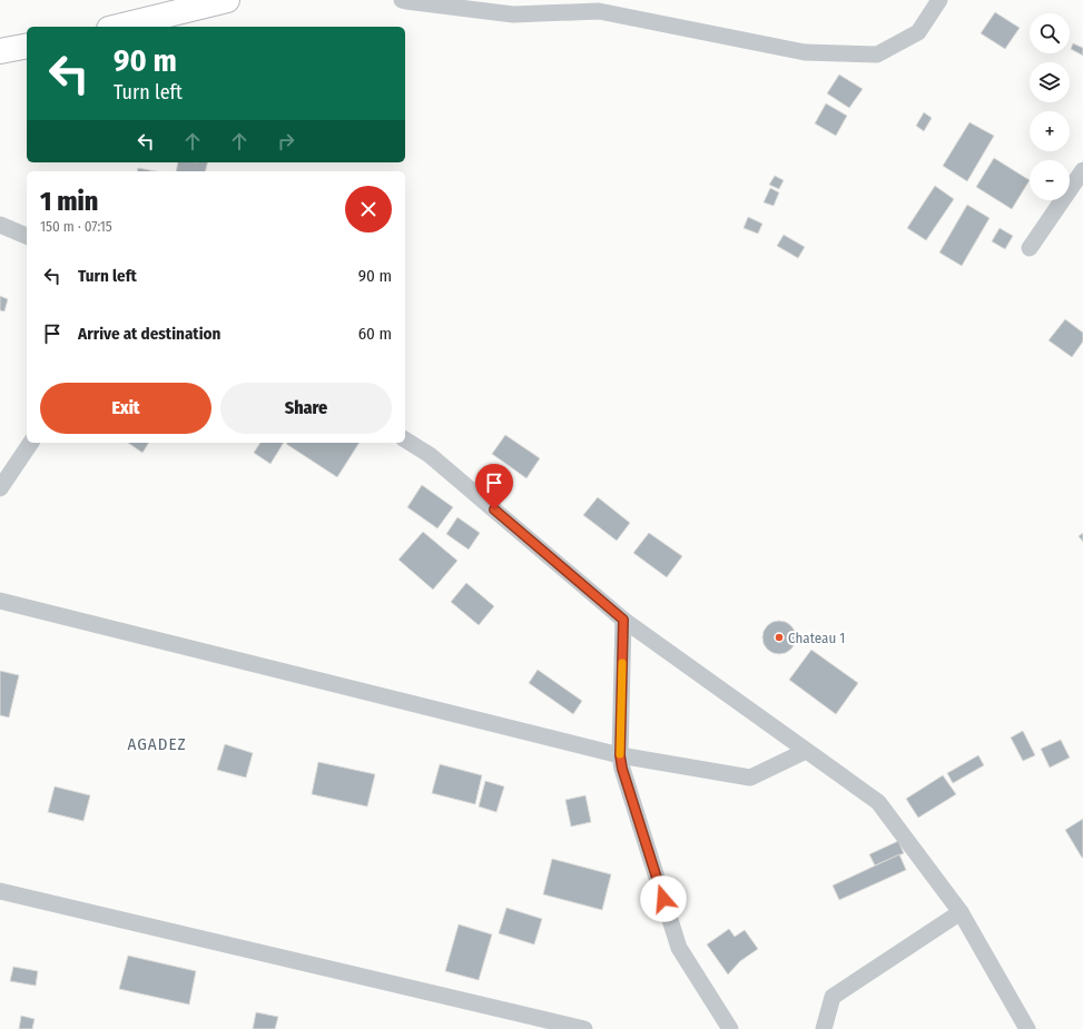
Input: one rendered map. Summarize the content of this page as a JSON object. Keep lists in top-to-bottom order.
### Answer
{
  "districts": ["AGADEZ"],
  "places": ["Chateau 1"],
  "page": {
    "map_buttons": ["+", "−"],
    "turn": ["90 m", "Turn left"],
    "heading": ["1 min", "150 m · 07:15"],
    "list": [
      {
        "name": "Turn left",
        "value": "90 m"
      },
      {
        "name": "Arrive at destination",
        "value": "60 m"
      }
    ],
    "buttons": ["Exit", "Share"]
  }
}
